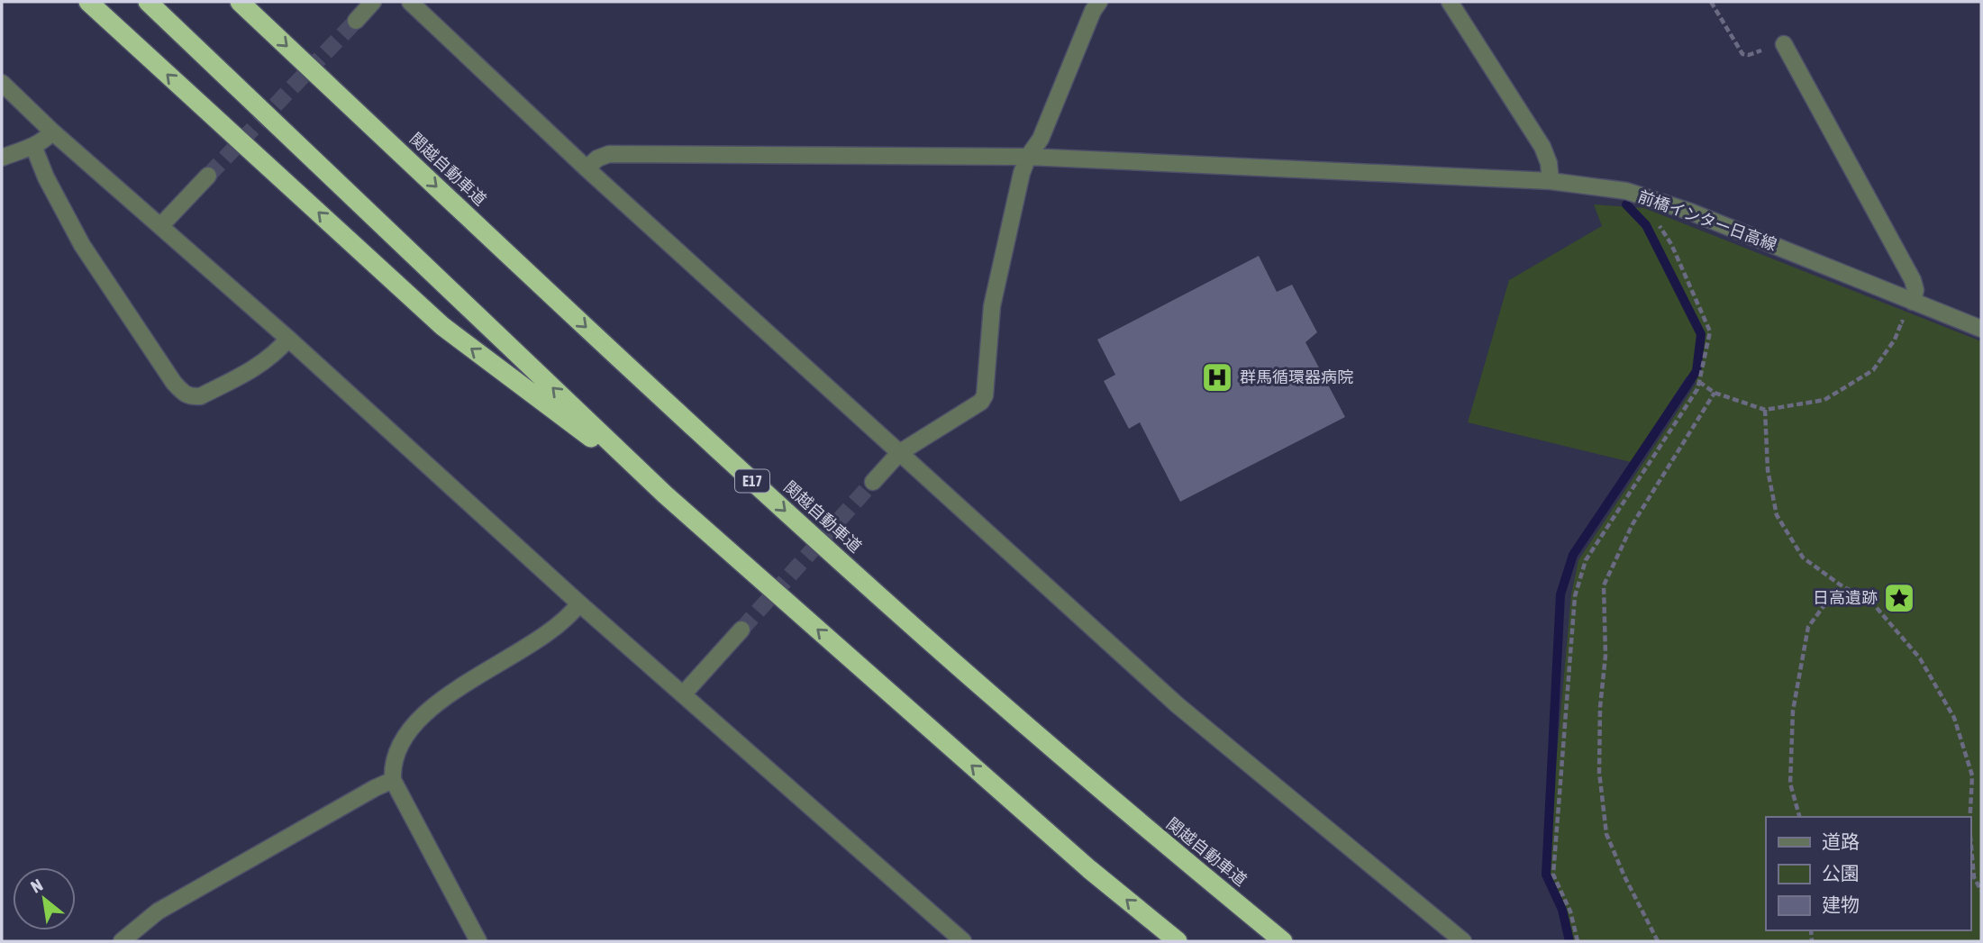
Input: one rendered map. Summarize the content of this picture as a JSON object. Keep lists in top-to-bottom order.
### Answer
{
  "streets": {
    "highway": ["関越自動車道", "E17"],
    "street": ["前橋インター日高線"]
  },
  "places": {
    "hospital": ["群馬循環器病院"],
    "place": ["日高遺跡"]
  },
  "legend": ["道路", "公園", "建物"],
  "north": "top left"
}
